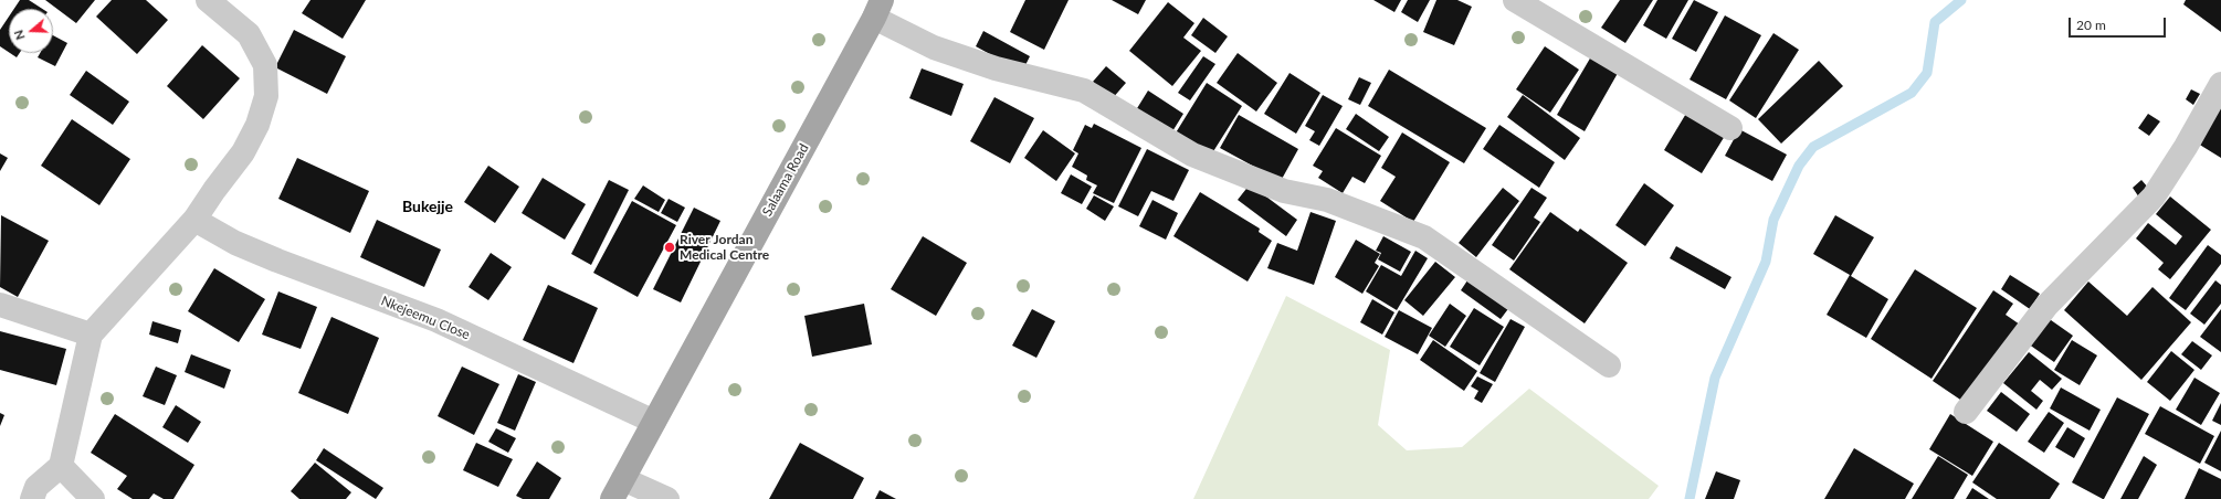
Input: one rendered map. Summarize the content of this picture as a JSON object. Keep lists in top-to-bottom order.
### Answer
{
  "streets": {
    "main road": ["Salaama Road"],
    "street": ["Nkejeemu Close"]
  },
  "crossings": [
    ["Salaama Road", "Nkejeemu Close"]
  ],
  "districts": ["Bukejje"],
  "places": ["River Jordan Medical Centre"],
  "scale_bar": "20 m",
  "north": "left"
}
